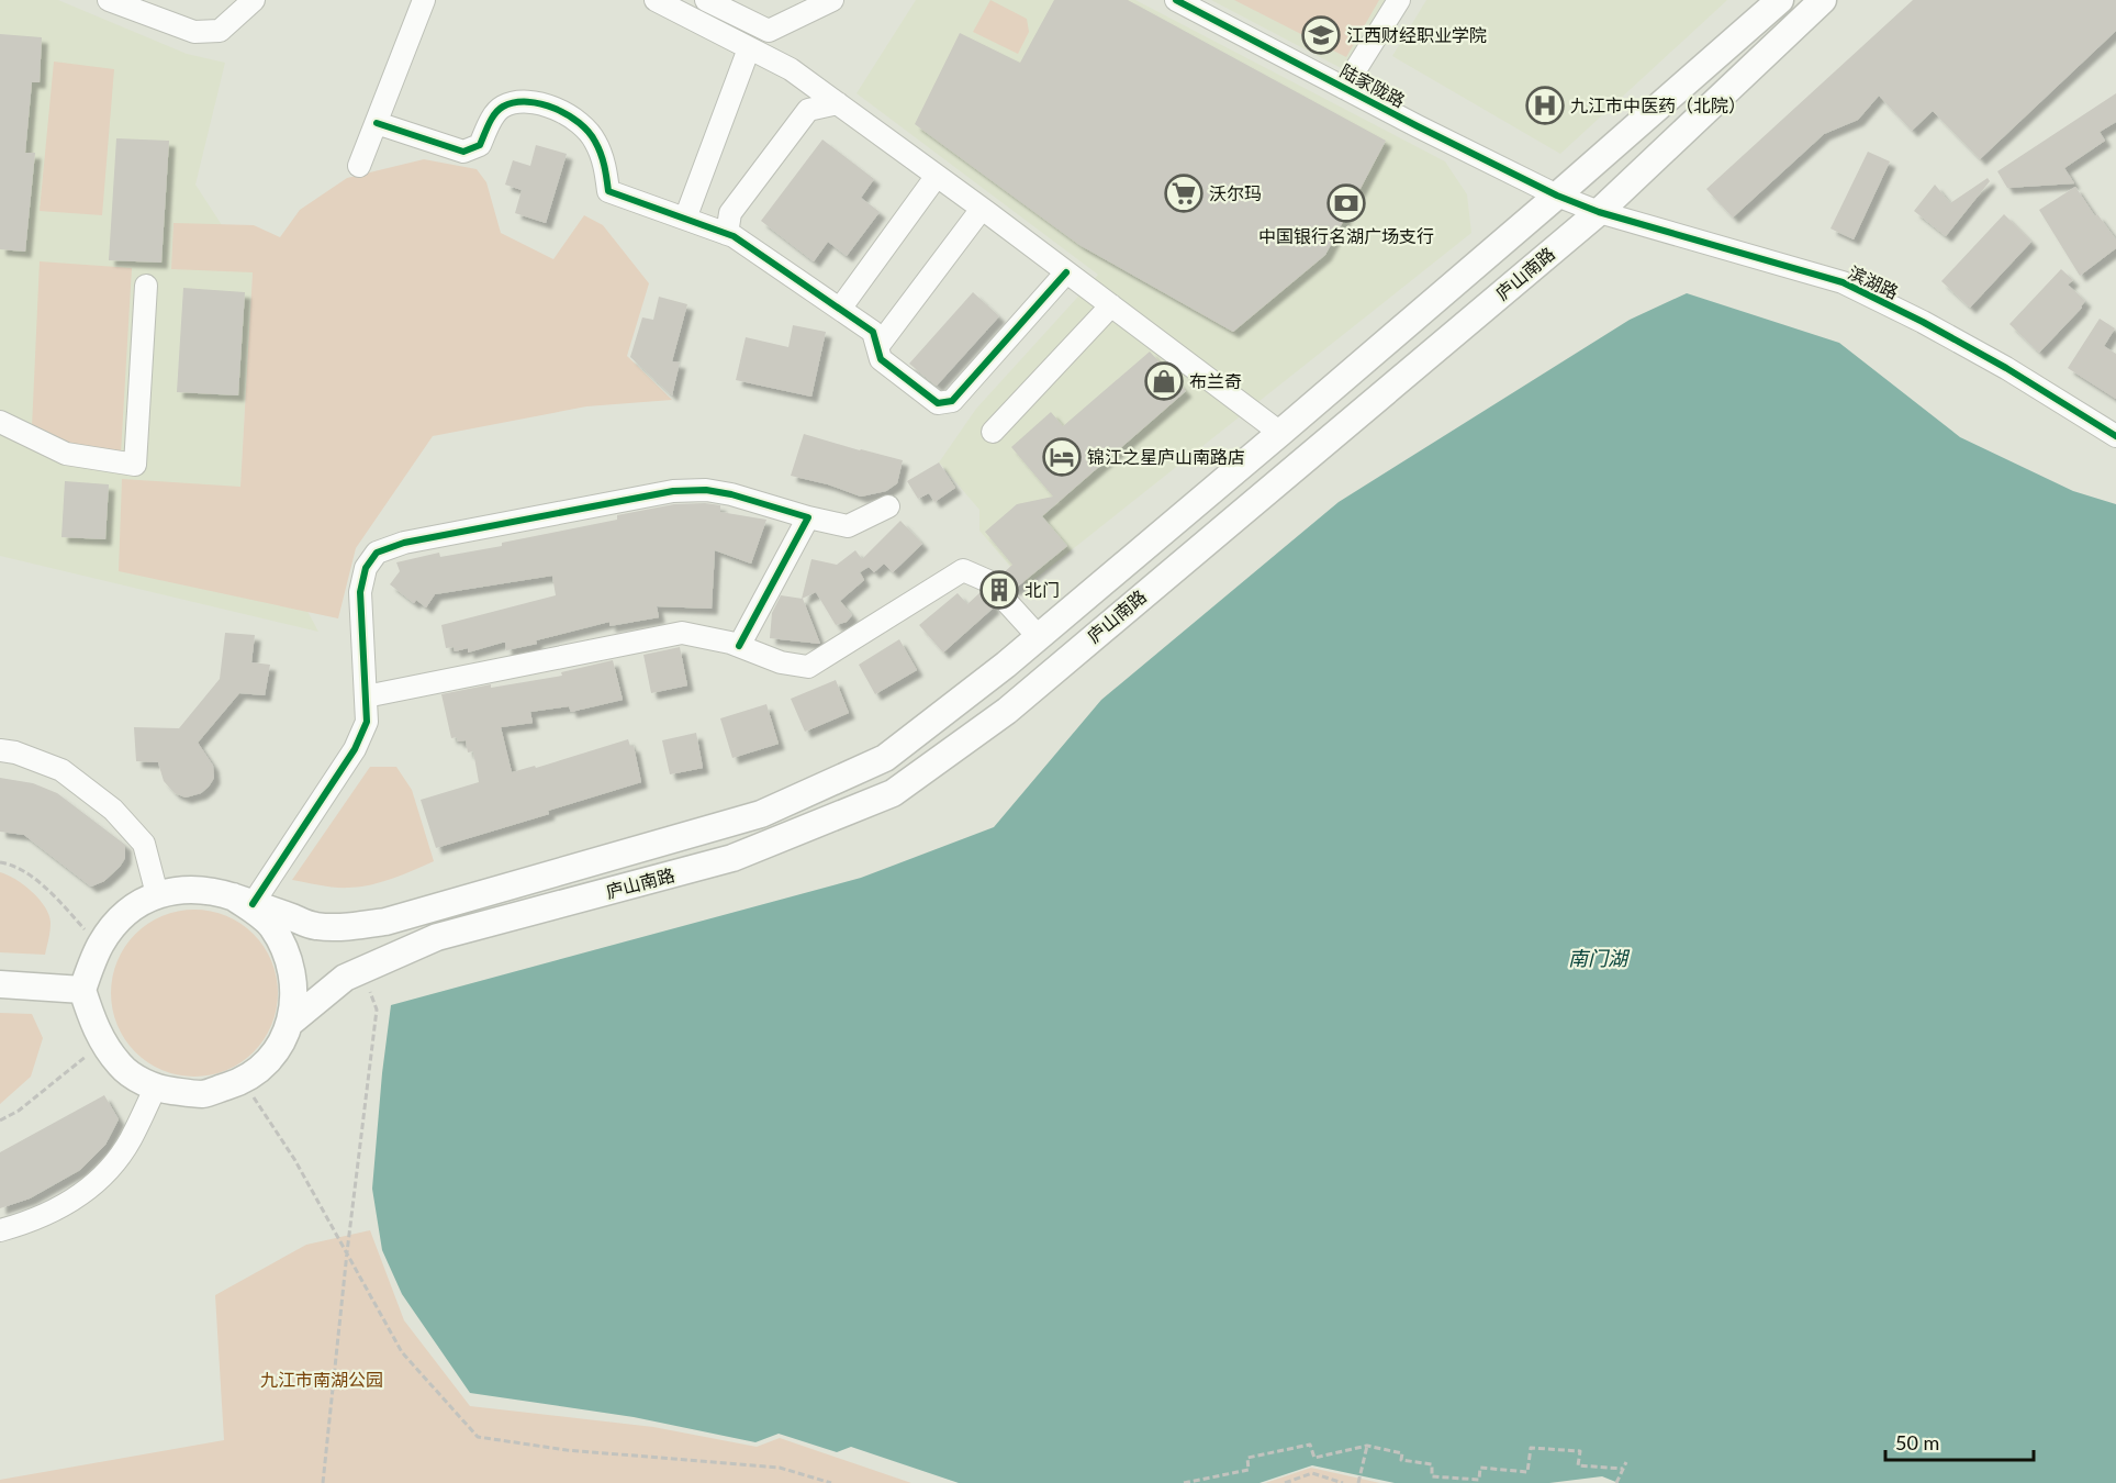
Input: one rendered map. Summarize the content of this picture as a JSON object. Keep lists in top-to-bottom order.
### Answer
{
  "streets": {
    "main road": ["庐山南路"],
    "street": ["陆家陇路", "滨湖路"]
  },
  "crossings": [
    ["陆家陇路", "庐山南路"],
    ["陆家陇路", "滨湖路"],
    ["庐山南路", "滨湖路"]
  ],
  "water": ["南门湖"],
  "parks": ["九江市南湖公园"],
  "places": {
    "school or university": ["江西财经职业学院"],
    "hospital": ["九江市中医药（北院）"],
    "supermarket": ["沃尔玛"],
    "bank": ["中国银行名湖广场支行"],
    "shop": ["布兰奇"],
    "hotel": ["锦江之星庐山南路店"],
    "building": ["北门"]
  },
  "scale_bar": "50 m"
}
